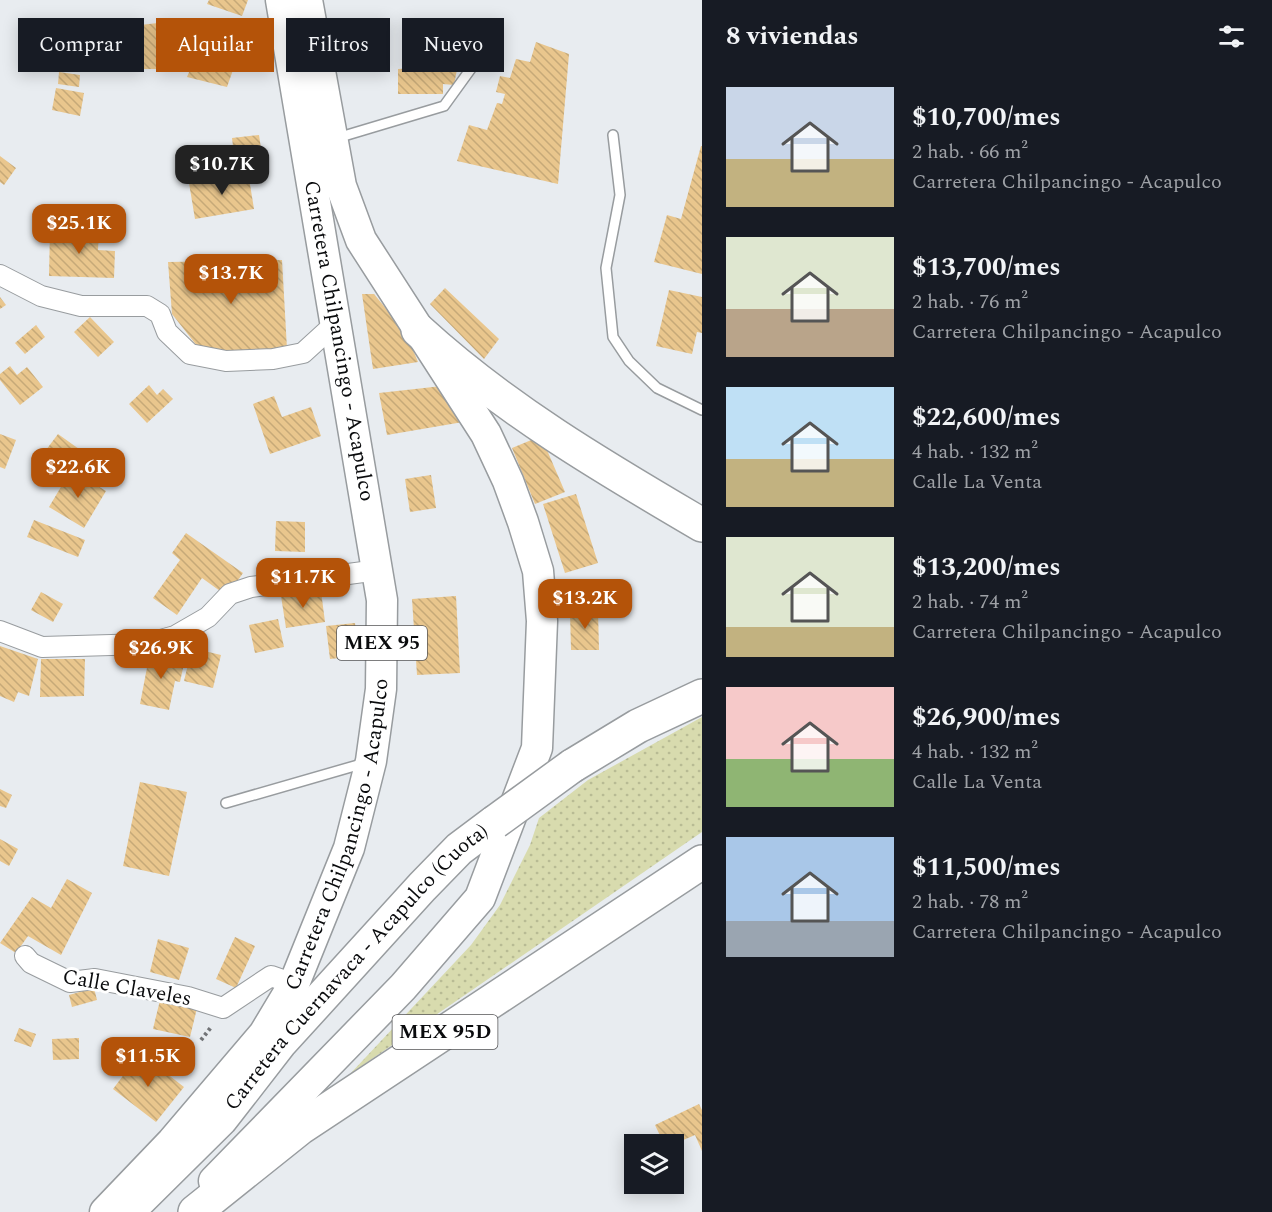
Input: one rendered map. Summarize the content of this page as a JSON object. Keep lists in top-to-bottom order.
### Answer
{
  "streets": {
    "highway": ["Carretera Cuernavaca - Acapulco (Cuota)", "MEX 95D"],
    "main road": ["Carretera Chilpancingo - Acapulco", "MEX 95"],
    "street": ["Calle Claveles"]
  },
  "crossings": [
    ["Carretera Chilpancingo - Acapulco", "Calle Claveles"]
  ],
  "page": {
    "heading": "8 viviendas",
    "chip": [
      "Comprar",
      "Alquilar",
      "Filtros",
      "Nuevo"
    ],
    "list": [
      {
        "name": "$10,700/mes",
        "note": "2 hab. · 66 m² · Carretera Chilpancingo - Acapulco"
      },
      {
        "name": "$13,700/mes",
        "note": "2 hab. · 76 m² · Carretera Chilpancingo - Acapulco"
      },
      {
        "name": "$22,600/mes",
        "note": "4 hab. · 132 m² · Calle La Venta"
      },
      {
        "name": "$13,200/mes",
        "note": "2 hab. · 74 m² · Carretera Chilpancingo - Acapulco"
      },
      {
        "name": "$26,900/mes",
        "note": "4 hab. · 132 m² · Calle La Venta"
      },
      {
        "name": "$11,500/mes",
        "note": "2 hab. · 78 m² · Carretera Chilpancingo - Acapulco"
      }
    ],
    "price": [
      "$10.7K",
      "$25.1K",
      "$13.7K",
      "$22.6K",
      "$11.7K",
      "$13.2K",
      "$26.9K",
      "$11.5K"
    ]
  }
}
